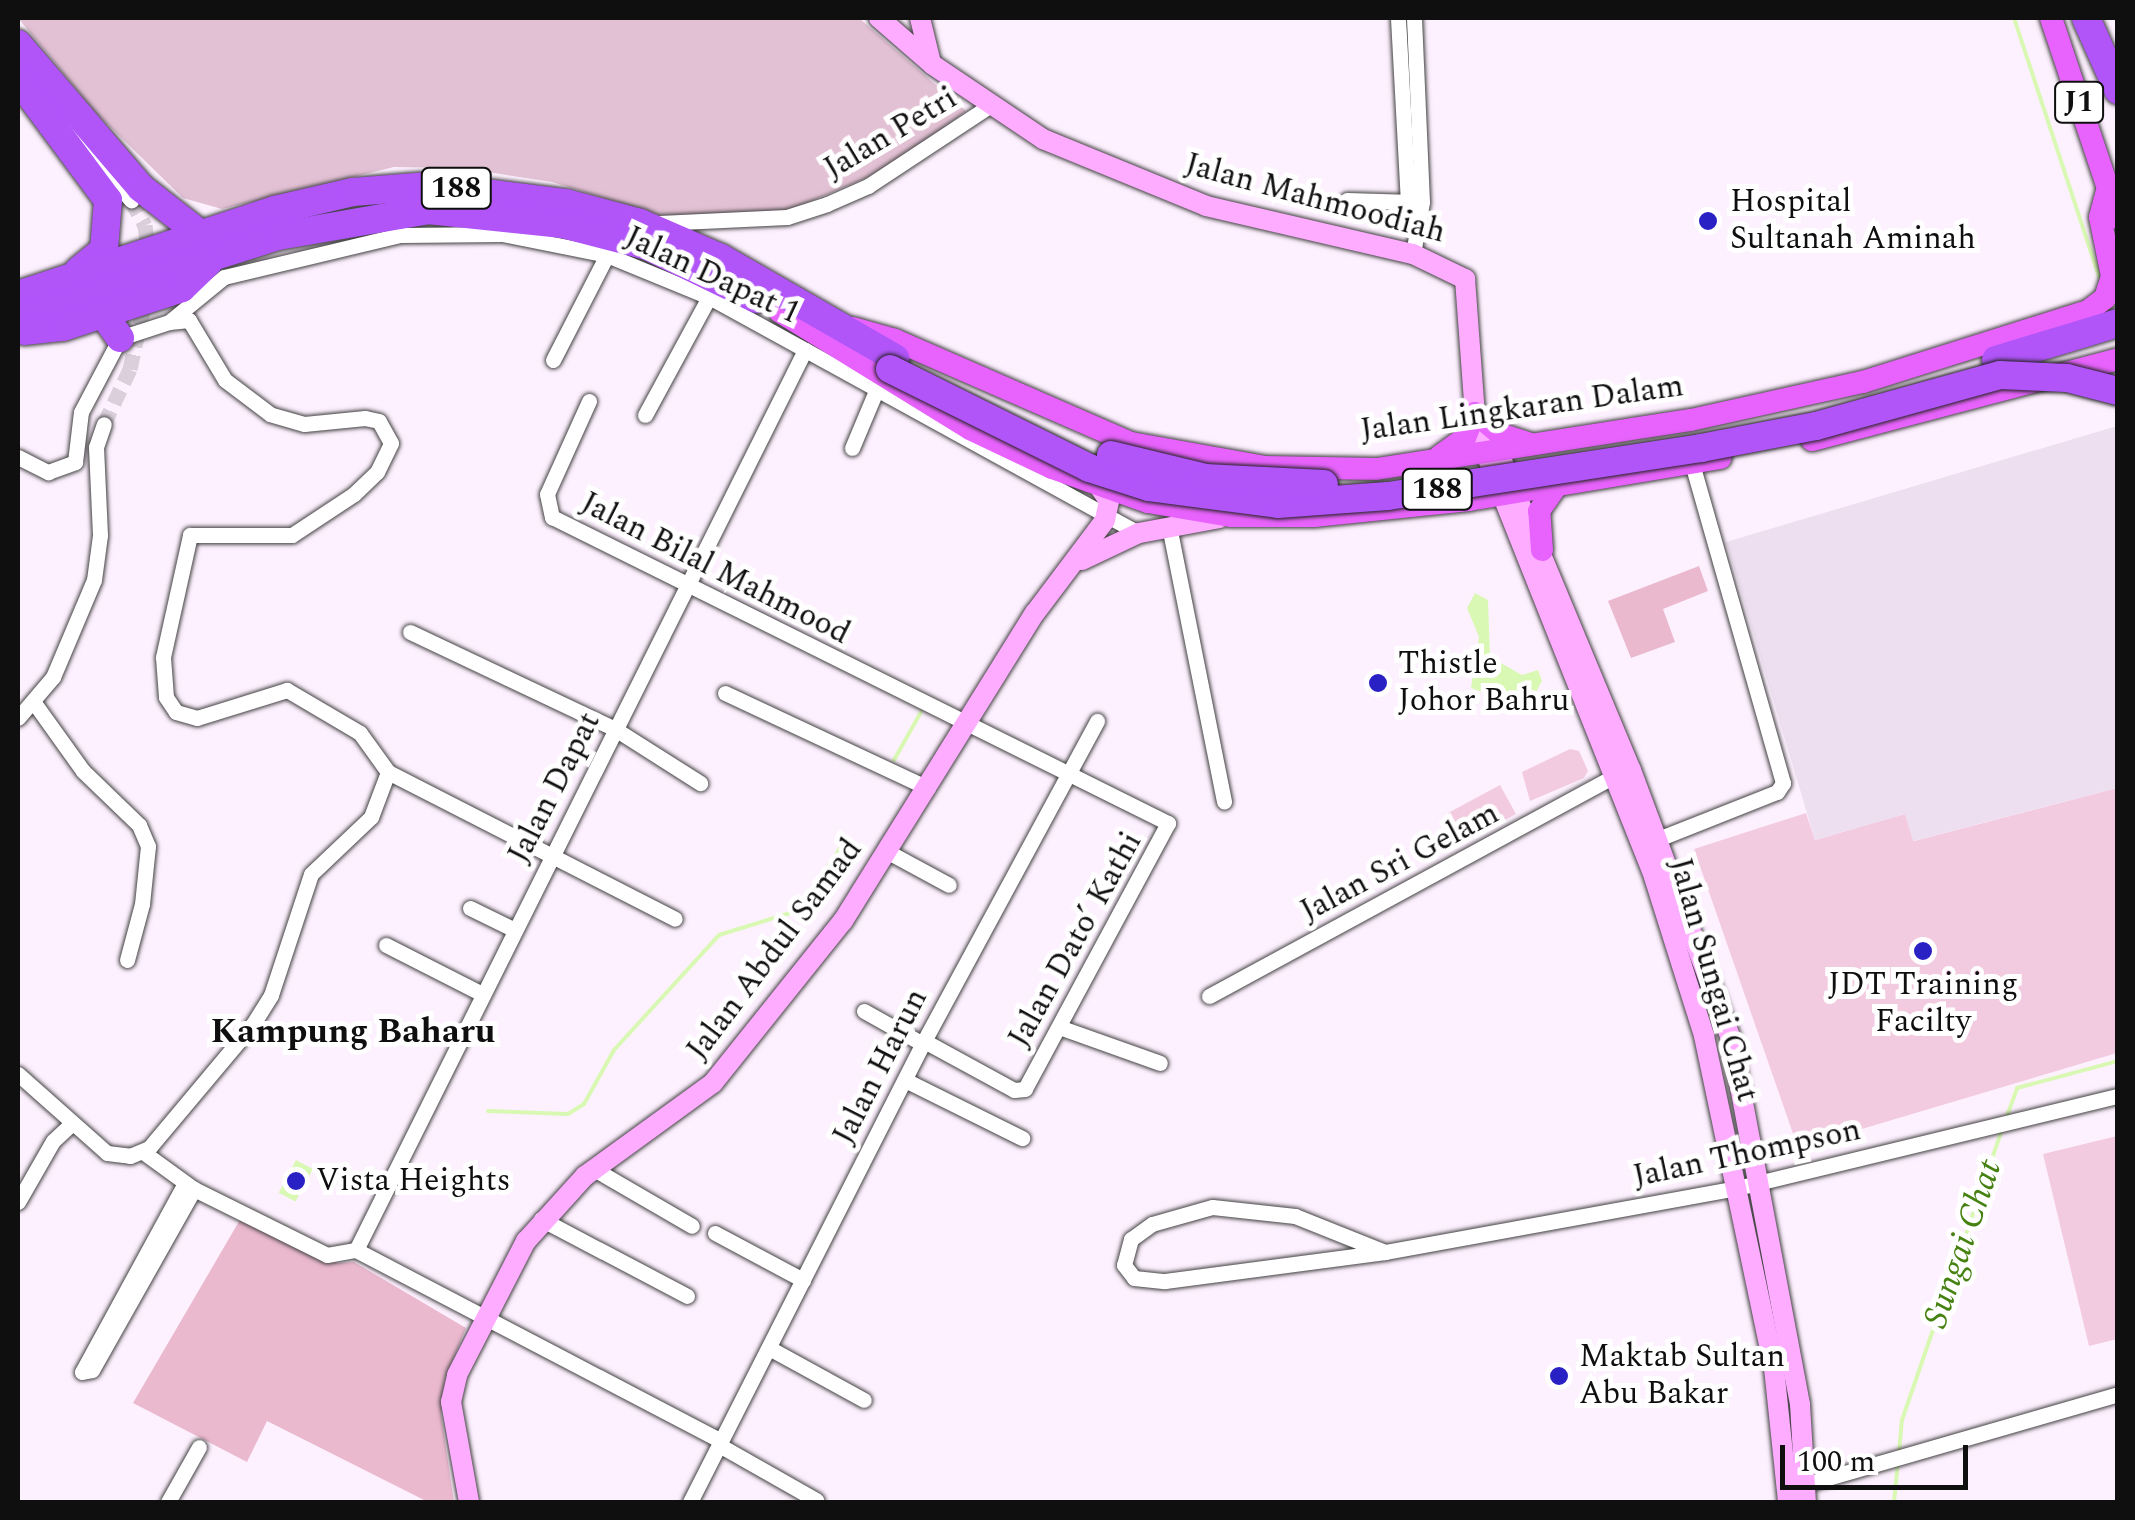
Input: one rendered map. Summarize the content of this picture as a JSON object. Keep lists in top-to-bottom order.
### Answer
{
  "streets": {
    "highway": ["188", "Jalan Lingkaran Dalam"],
    "main road": [
      "J1",
      "Jalan Mahmoodiah",
      "Jalan Abdul Samad",
      "Jalan Sungai Chat"
    ],
    "street": [
      "Jalan Petri",
      "Jalan Dapat 1",
      "Jalan Bilal Mahmood",
      "Jalan Dapat",
      "Jalan Sri Gelam",
      "Jalan Dato’ Kathi",
      "Jalan Harun",
      "Jalan Thompson"
    ]
  },
  "crossings": [
    ["Jalan Petri", "Jalan Mahmoodiah"],
    ["Jalan Petri", "Jalan Lingkaran Dalam"],
    ["Jalan Dapat 1", "Jalan Lingkaran Dalam"],
    ["Jalan Dapat 1", "Jalan Dapat"],
    ["Jalan Dapat 1", "Jalan Abdul Samad"],
    ["Jalan Lingkaran Dalam", "Jalan Abdul Samad"],
    ["Jalan Lingkaran Dalam", "Jalan Sungai Chat"],
    ["Jalan Bilal Mahmood", "Jalan Dapat"],
    ["Jalan Bilal Mahmood", "Jalan Dato’ Kathi"],
    ["Jalan Bilal Mahmood", "Jalan Abdul Samad"],
    ["Jalan Bilal Mahmood", "Jalan Harun"],
    ["Jalan Sri Gelam", "Jalan Sungai Chat"],
    ["Jalan Dato’ Kathi", "Jalan Harun"],
    ["Jalan Sungai Chat", "Jalan Thompson"]
  ],
  "districts": ["Kampung Baharu"],
  "water": ["Sungai Chat"],
  "places": [
    "Hospital Sultanah Aminah",
    "Thistle Johor Bahru",
    "JDT Training Facilty",
    "Vista Heights",
    "Maktab Sultan Abu Bakar"
  ],
  "scale_bar": "100 m"
}
